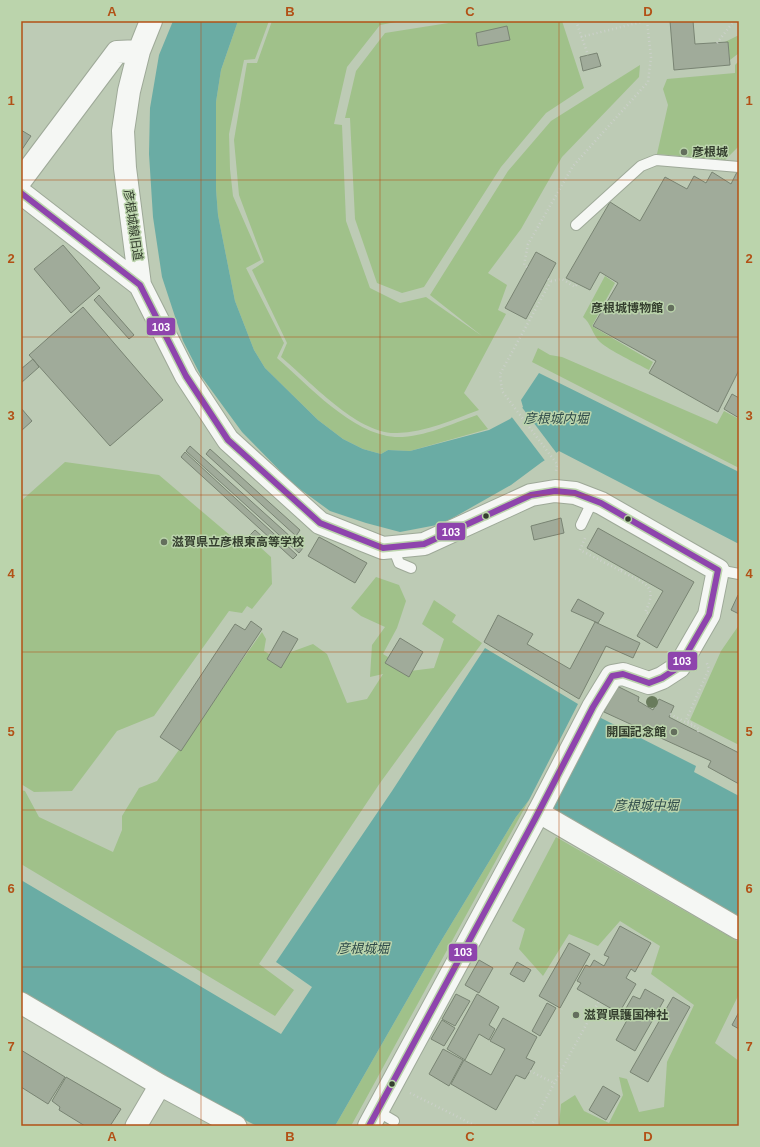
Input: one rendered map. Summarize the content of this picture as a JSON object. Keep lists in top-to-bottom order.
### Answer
{
  "streets": {
    "street": ["彦根城線旧道"]
  },
  "water": ["彦根城内堀", "彦根城中堀", "彦根城堀"],
  "places": [
    "彦根城",
    "彦根城博物館",
    "滋賀県立彦根東高等学校",
    "開国記念館",
    "滋賀県護国神社"
  ],
  "lines": ["transit line 103"],
  "grid": {
    "columns": [
      "A",
      "B",
      "C",
      "D"
    ],
    "rows": [
      "1",
      "2",
      "3",
      "4",
      "5",
      "6",
      "7"
    ]
  }
}
